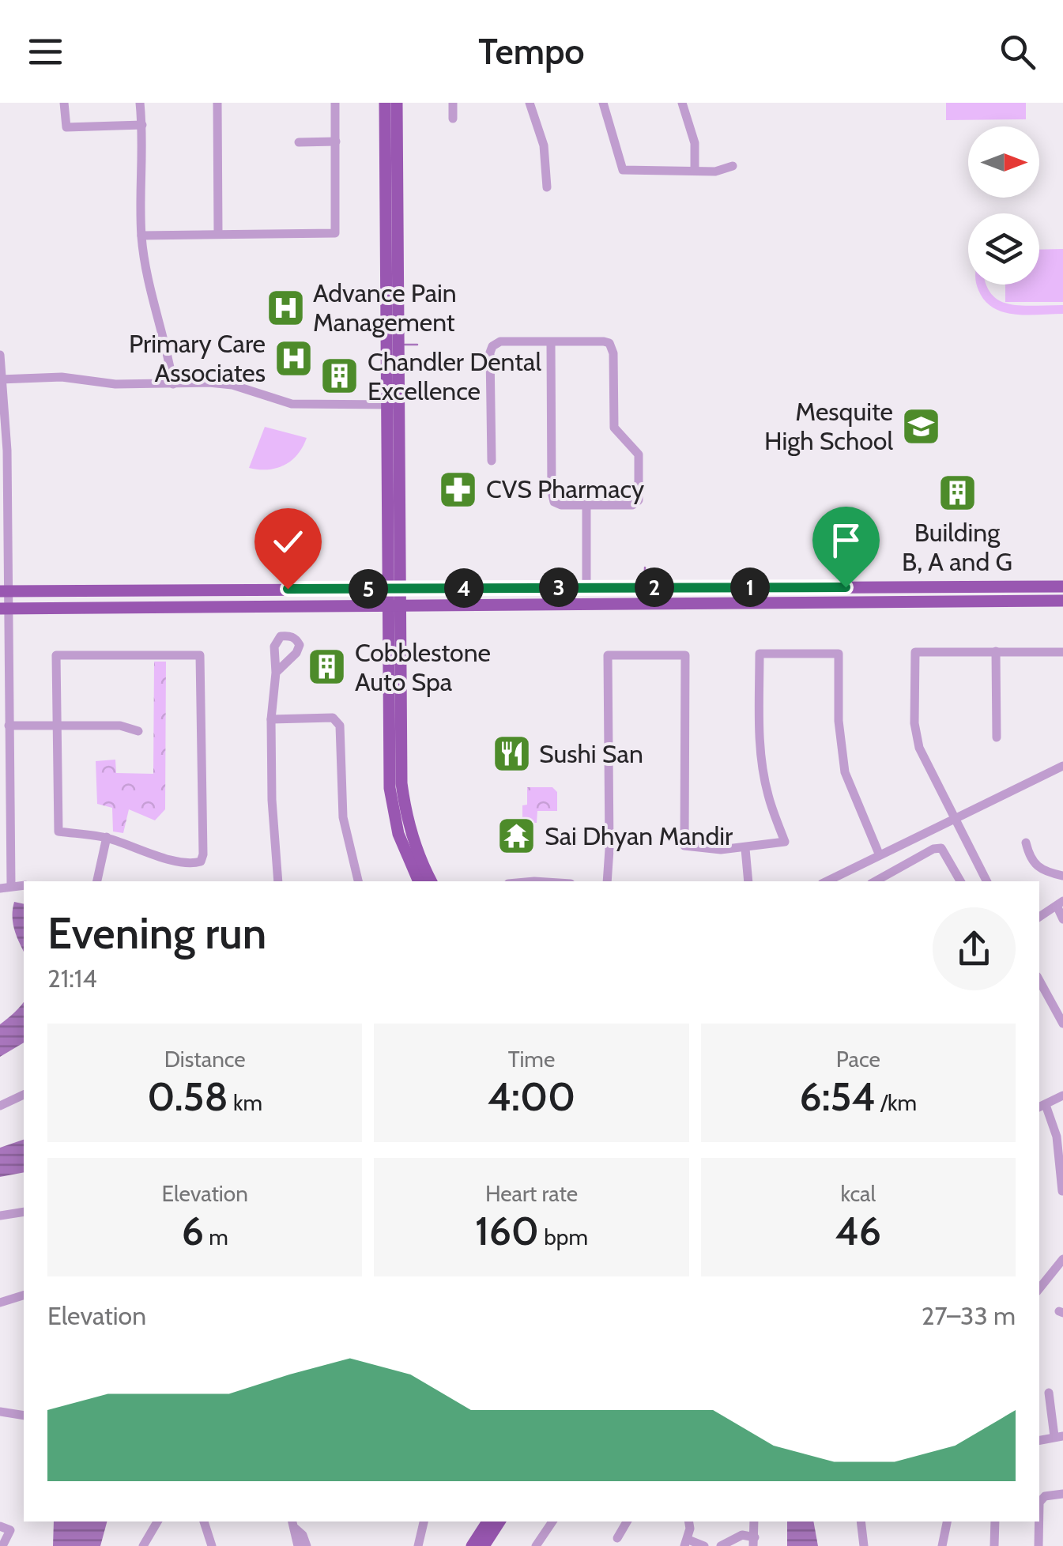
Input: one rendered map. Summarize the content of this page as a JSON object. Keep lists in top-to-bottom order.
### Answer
{
  "places": {
    "hospital": ["Advance Pain Management", "Primary Care Associates"],
    "building": ["Chandler Dental Excellence", "Building B, A and G", "Cobblestone Auto Spa"],
    "school or university": ["Mesquite High School"],
    "pharmacy": ["CVS Pharmacy"],
    "restaurant": ["Sushi San"],
    "temple": ["Sai Dhyan Mandir"]
  },
  "north": "right",
  "page": {
    "header": "Tempo",
    "pins": [
      "1",
      "2",
      "3",
      "4",
      "5"
    ],
    "heading": ["Evening run", "21:14"],
    "stats": [
      ["Distance", "0.58 km"],
      ["Time", "4:00"],
      ["Pace", "6:54 /km"],
      ["Elevation", "6 m"],
      ["Heart rate", "160 bpm"],
      ["kcal", "46"]
    ],
    "chart": ["Elevation", "27–33 m"]
  }
}
